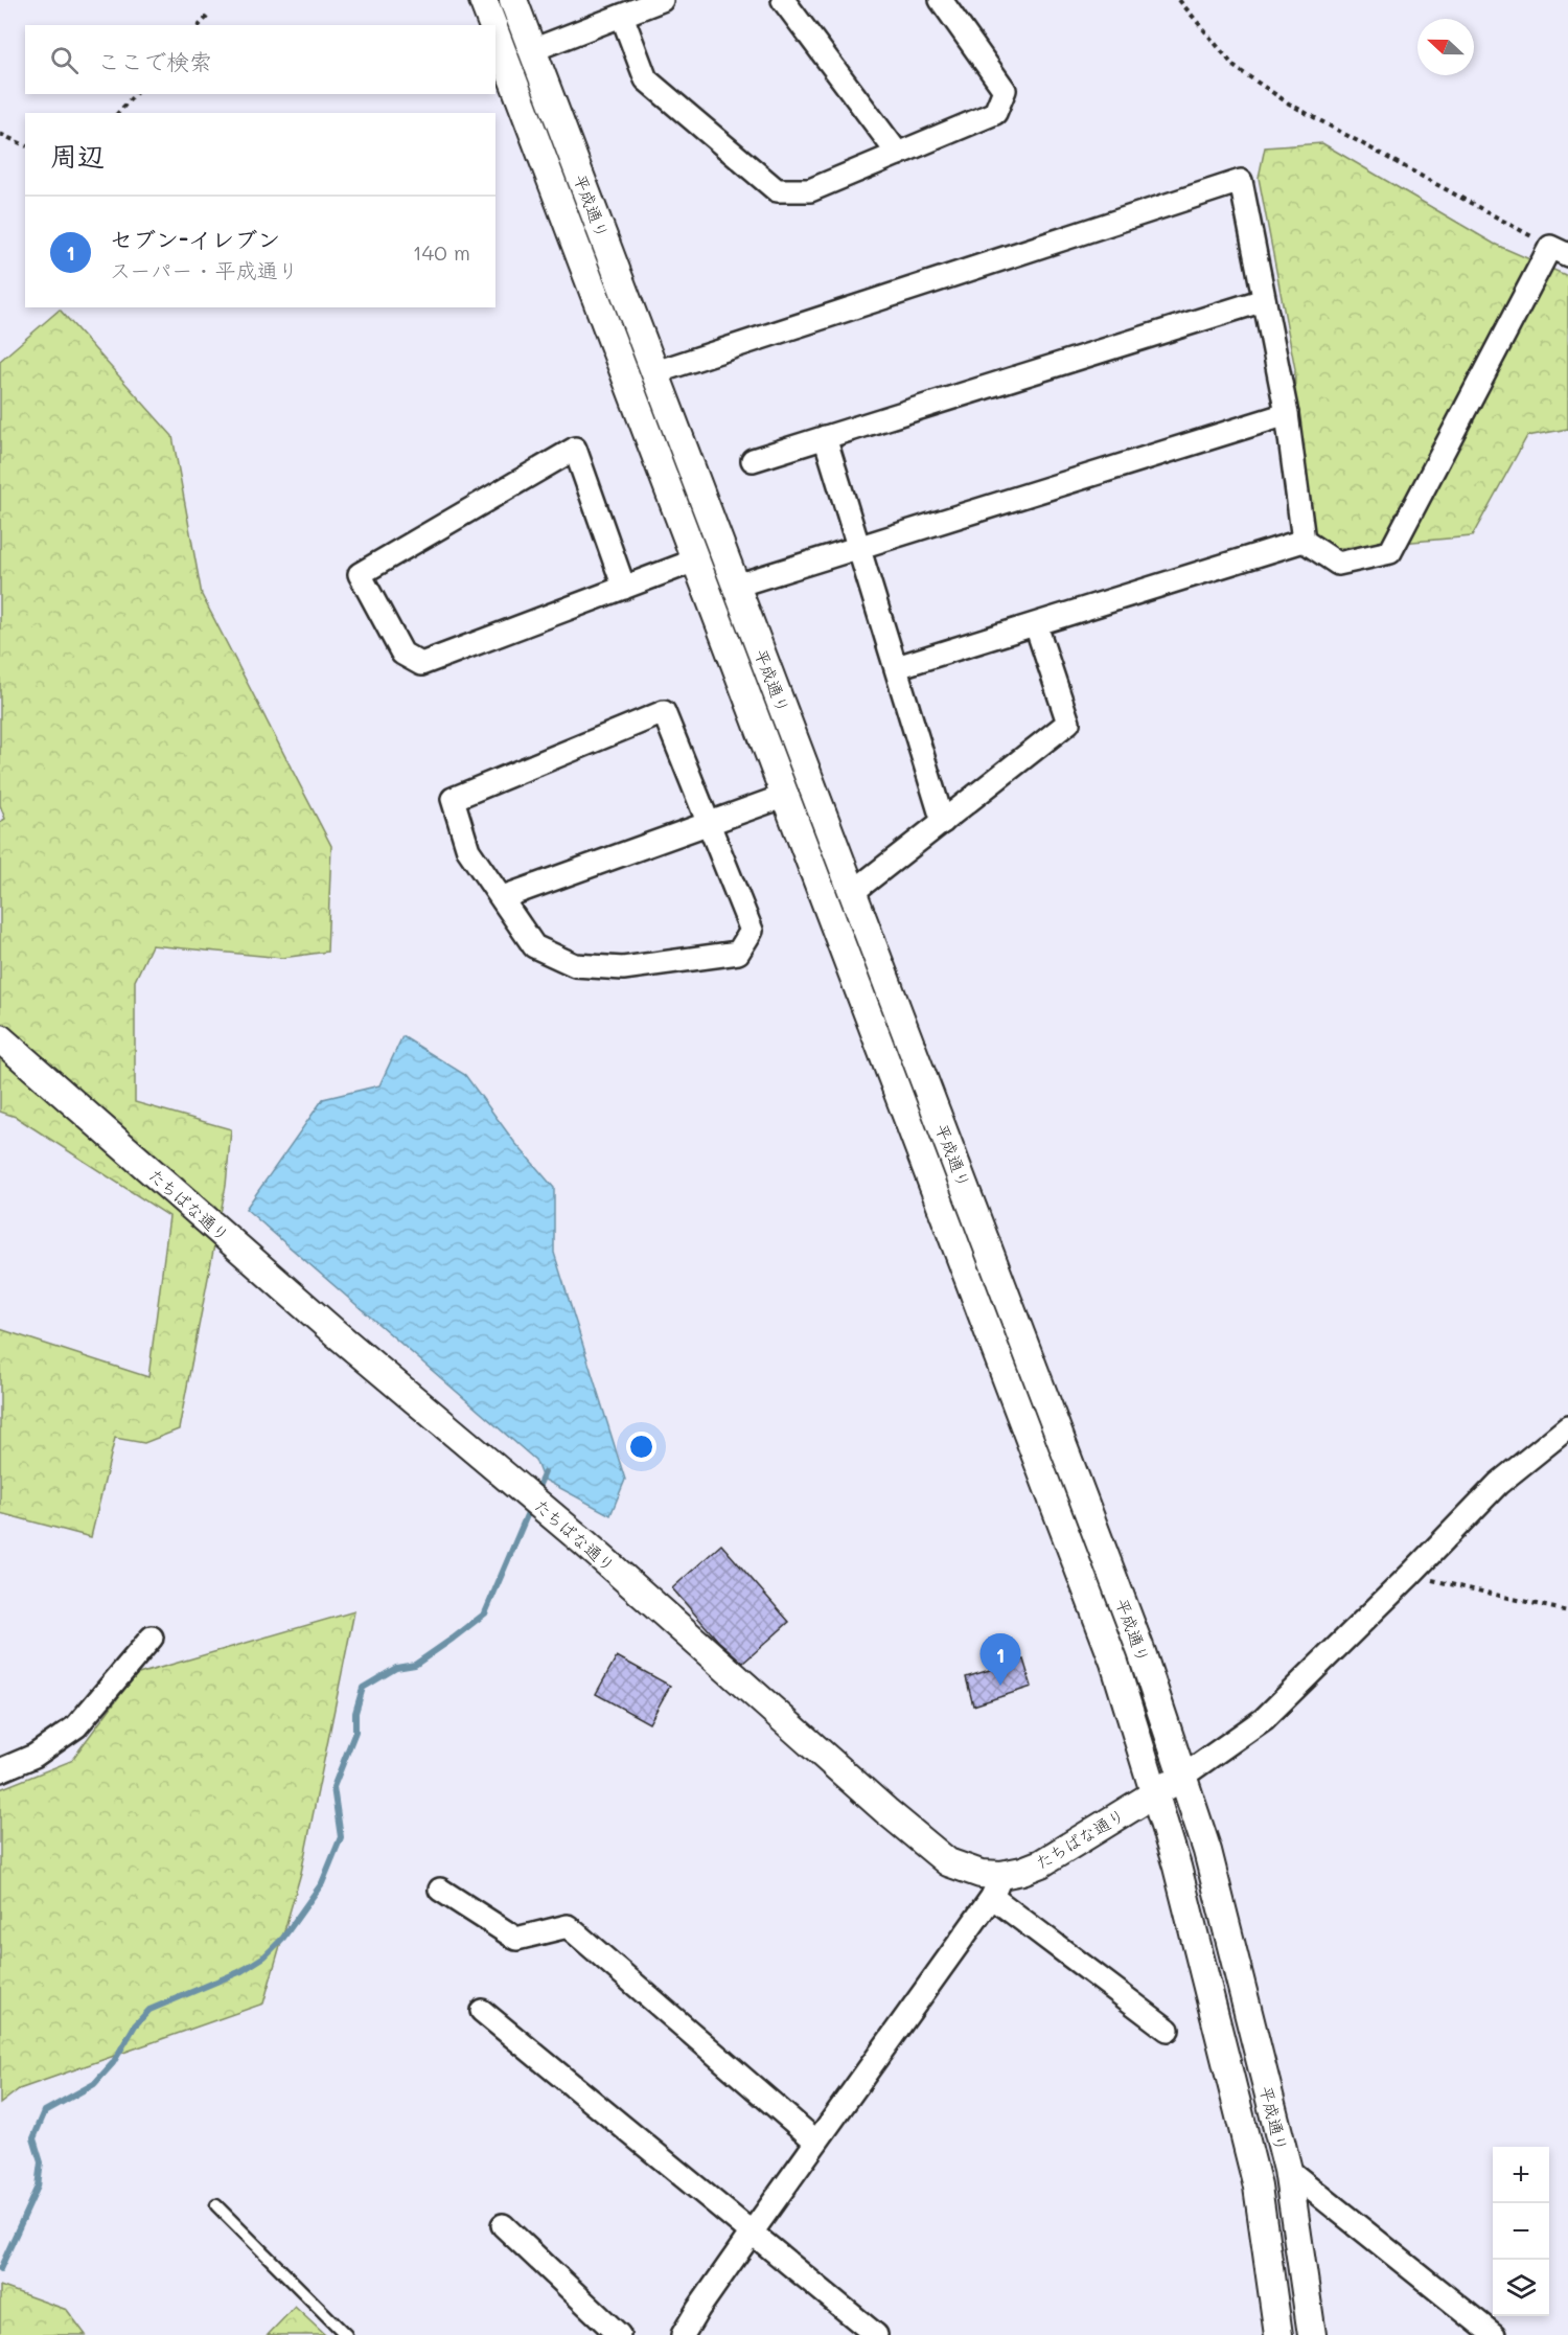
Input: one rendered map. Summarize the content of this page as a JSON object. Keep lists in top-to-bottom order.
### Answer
{
  "streets": {
    "street": ["平成通り", "たちばな通り"]
  },
  "crossings": [
    ["平成通り", "たちばな通り"]
  ],
  "north": "left",
  "page": {
    "search": "ここで検索",
    "heading": "周辺",
    "list": [
      {
        "mark": "1",
        "name": "セブン-イレブン",
        "note": "スーパー · 平成通り",
        "value": "140 m"
      }
    ],
    "pins": "1",
    "map_buttons": ["+", "−"]
  }
}
